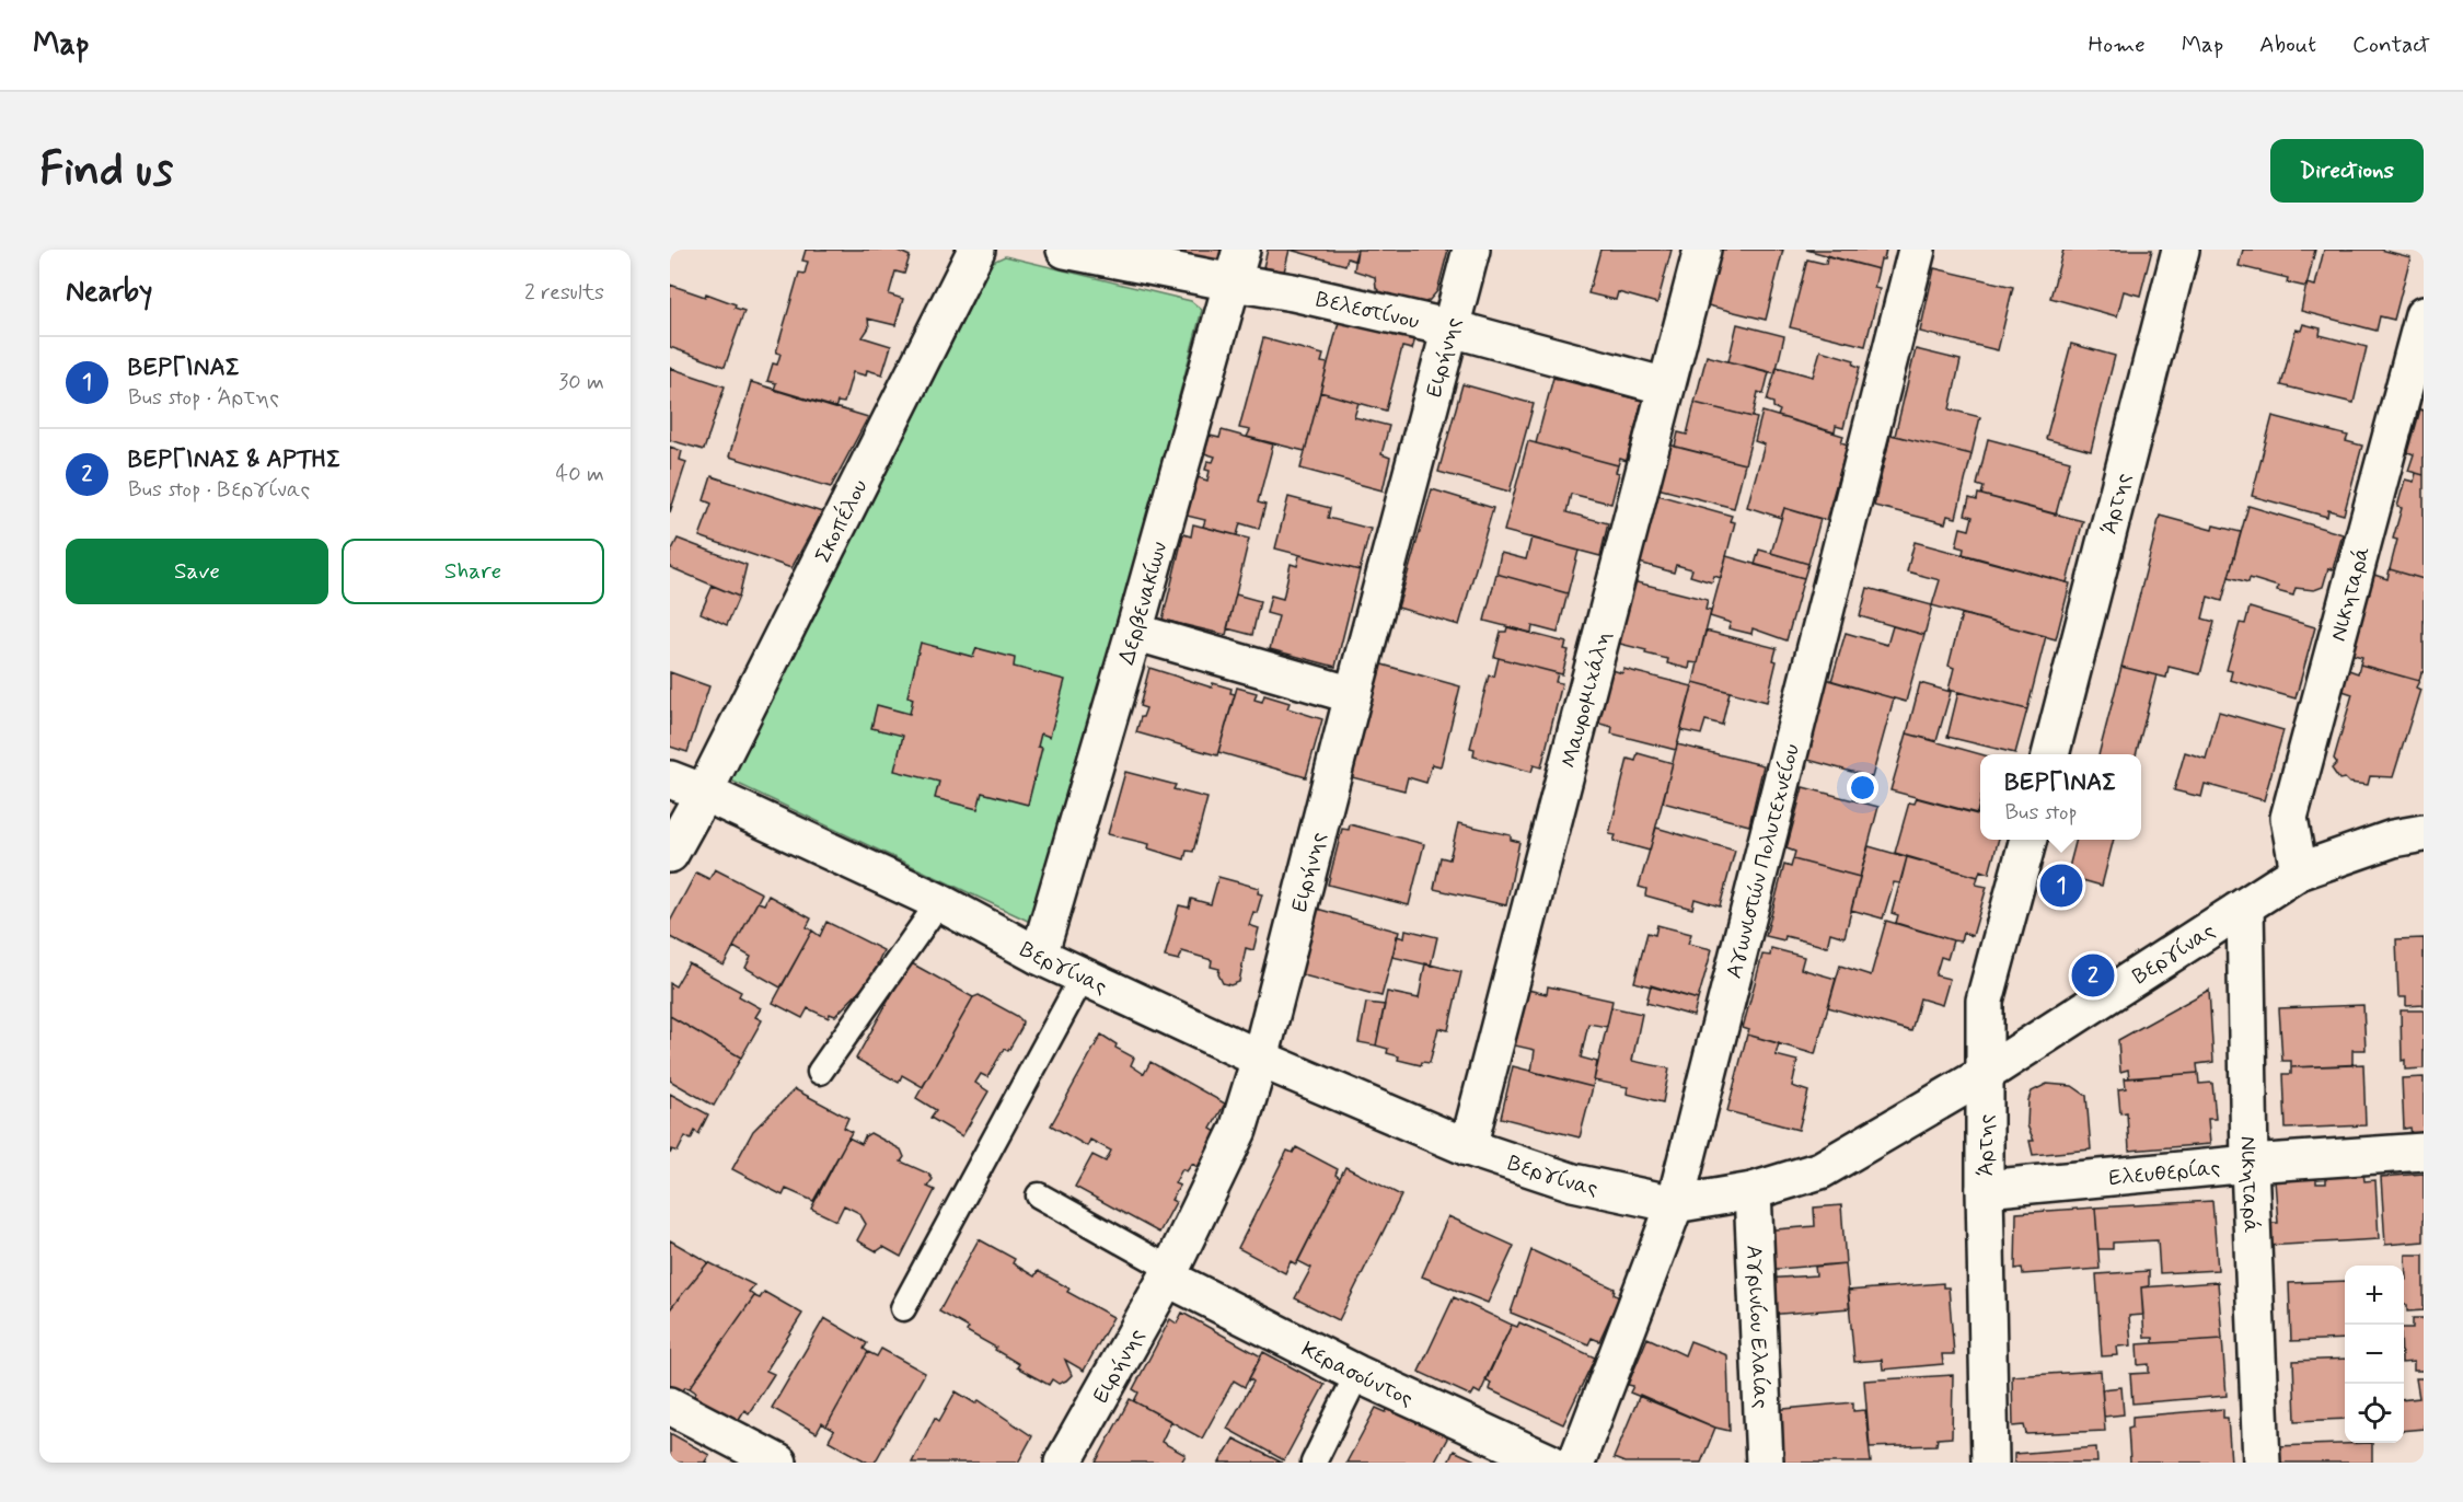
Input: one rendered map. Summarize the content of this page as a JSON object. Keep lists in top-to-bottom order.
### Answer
{
  "streets": {
    "street": [
      "Βελεστίνου",
      "Ειρήνης",
      "Άρτης",
      "Σκοπέλου",
      "Νικηταρά",
      "Δερβενακίων",
      "Μαυρομιχάλη",
      "Αγωνιστών Πολυτεχνείου",
      "Βεργίνας",
      "Ελευθερίας",
      "Αγρινίου Ελαίας",
      "Κερασούντος"
    ]
  },
  "crossings": [
    ["Βελεστίνου", "Ειρήνης"],
    ["Βελεστίνου", "Δερβενακίων"],
    ["Βελεστίνου", "Μαυρομιχάλη"],
    ["Ειρήνης", "Βεργίνας"],
    ["Ειρήνης", "Κερασούντος"],
    ["Άρτης", "Βεργίνας"],
    ["Άρτης", "Ελευθερίας"],
    ["Σκοπέλου", "Βεργίνας"],
    ["Νικηταρά", "Βεργίνας"],
    ["Νικηταρά", "Ελευθερίας"],
    ["Δερβενακίων", "Βεργίνας"],
    ["Μαυρομιχάλη", "Βεργίνας"],
    ["Αγωνιστών Πολυτεχνείου", "Βεργίνας"],
    ["Βεργίνας", "Αγρινίου Ελαίας"]
  ],
  "page": {
    "header": "Map",
    "nav": [
      "Home",
      "Map",
      "About",
      "Contact"
    ],
    "buttons": [
      "Directions",
      ["Save", "Share"]
    ],
    "title": "Find us",
    "heading": ["Nearby", "2 results"],
    "list": [
      {
        "mark": "1",
        "name": "ΒΕΡΓΙΝΑΣ",
        "note": "Bus stop · Άρτης",
        "value": "30 m"
      },
      {
        "mark": "2",
        "name": "ΒΕΡΓΙΝΑΣ & ΑΡΤΗΣ",
        "note": "Bus stop · Βεργίνας",
        "value": "40 m"
      }
    ],
    "popup": ["ΒΕΡΓΙΝΑΣ", "Bus stop"],
    "pins": ["1", "2"],
    "map_buttons": ["+", "−"]
  }
}
